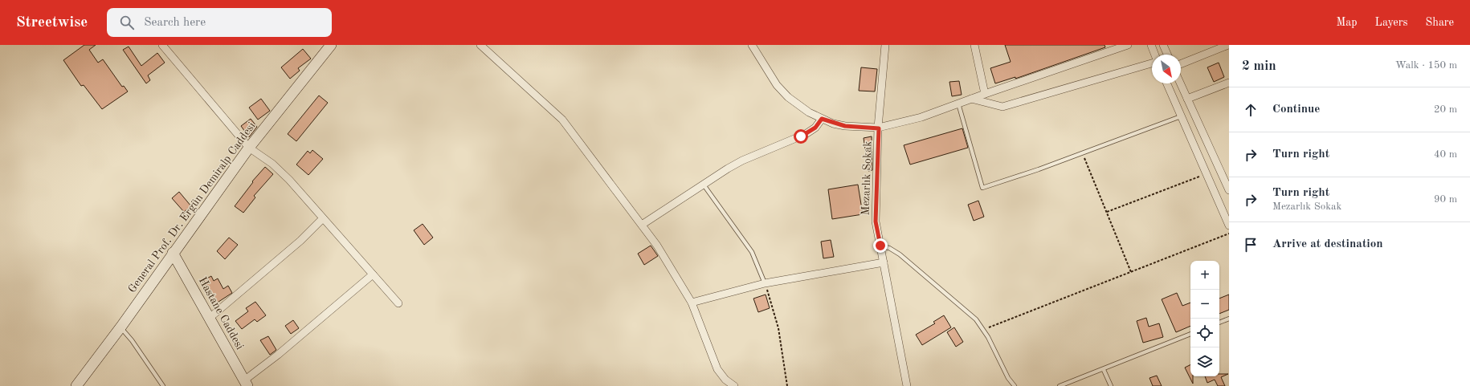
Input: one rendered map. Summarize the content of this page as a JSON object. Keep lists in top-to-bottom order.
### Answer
{
  "streets": {
    "street": ["Mezarlık Sokak", "General Prof. Dr. Ergün Demiralp Caddesi", "Hastane Caddesi"]
  },
  "crossings": [
    ["General Prof. Dr. Ergün Demiralp Caddesi", "Hastane Caddesi"]
  ],
  "north": "bottom right",
  "page": {
    "header": "Streetwise",
    "search": "Search here",
    "nav": ["Map", "Layers", "Share"],
    "heading": ["2 min", "Walk · 150 m"],
    "list": [
      ["Continue", "20 m"],
      ["Turn right", "40 m"],
      ["Turn right", "Mezarlık Sokak", "90 m"],
      "Arrive at destination"
    ],
    "map_buttons": ["+", "−"]
  }
}
